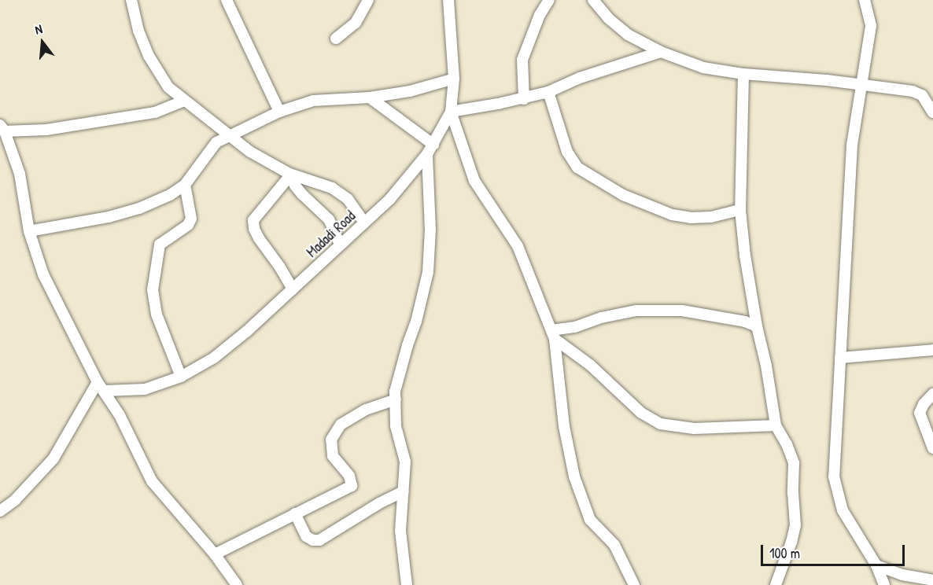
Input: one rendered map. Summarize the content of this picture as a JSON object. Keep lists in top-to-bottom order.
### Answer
{
  "streets": {
    "street": ["Madadi Road"]
  },
  "scale_bar": "100 m",
  "north": "top"
}
